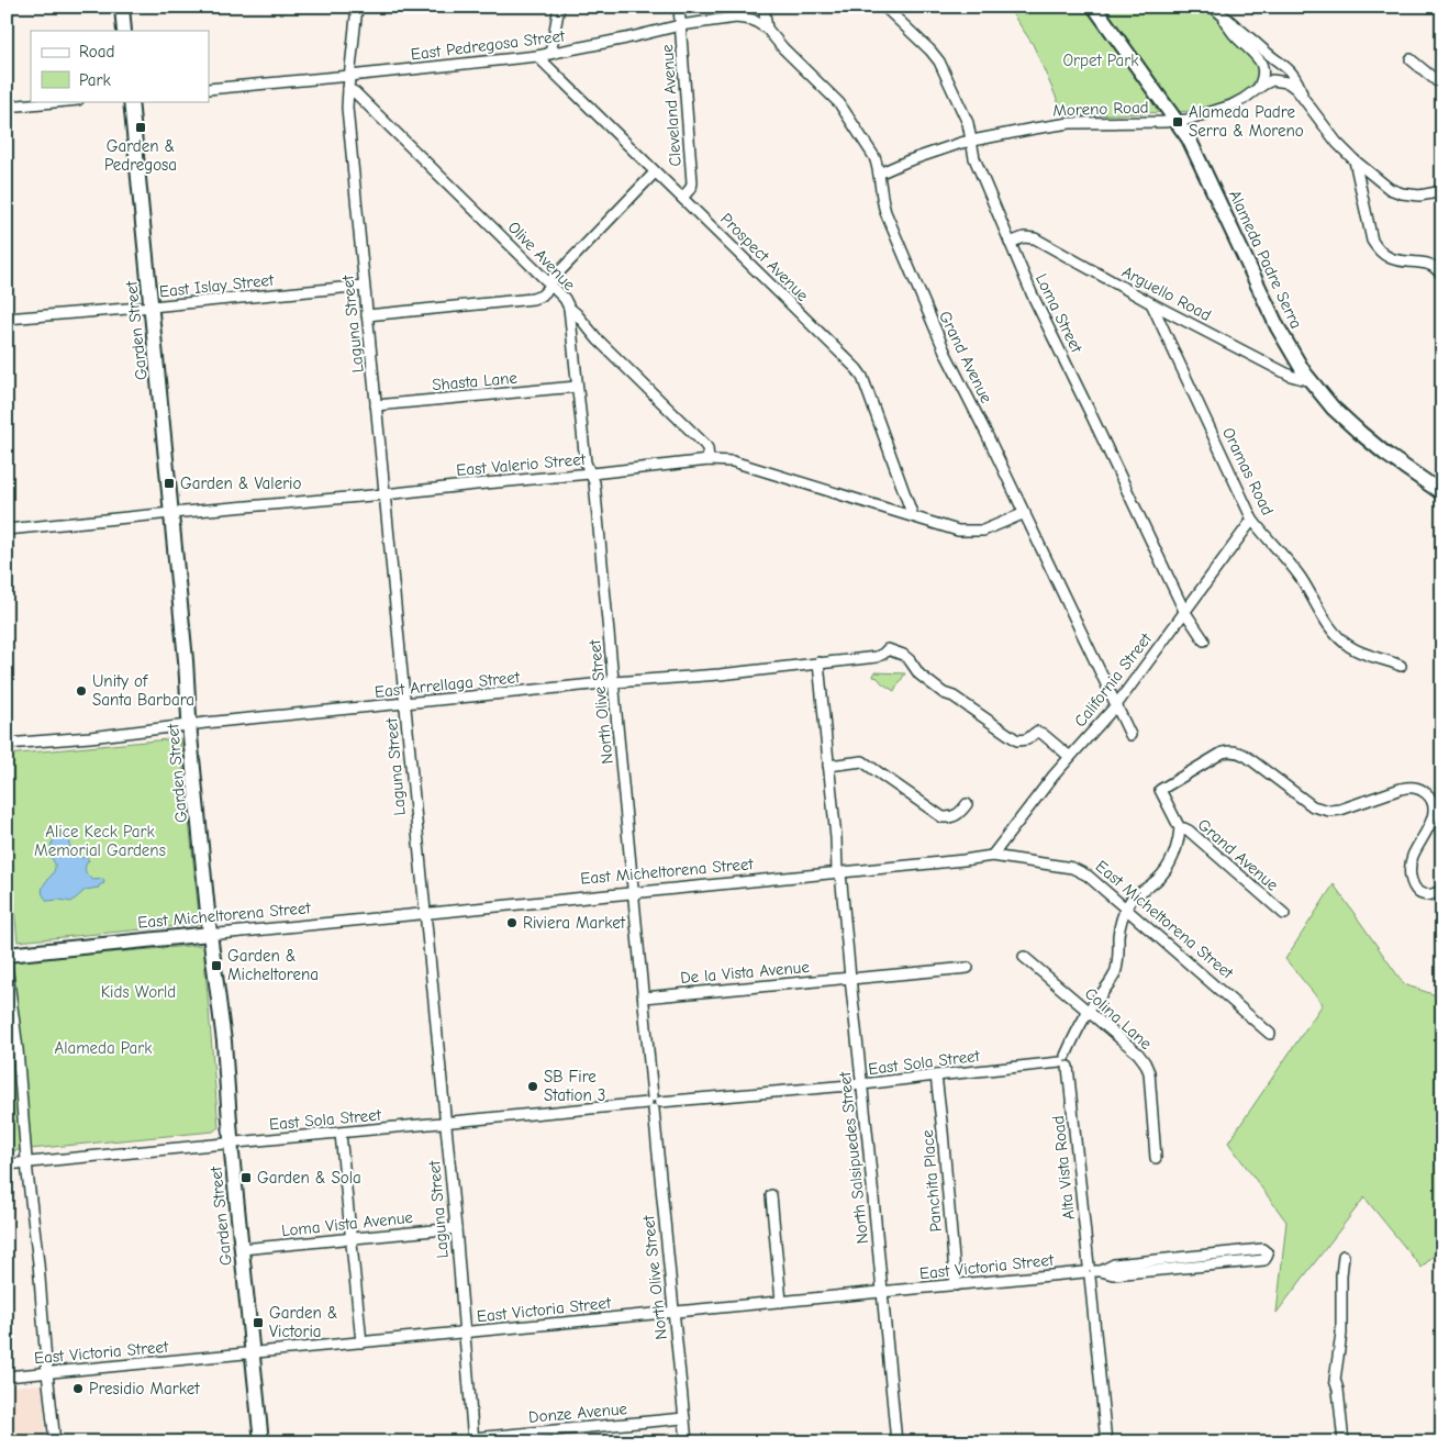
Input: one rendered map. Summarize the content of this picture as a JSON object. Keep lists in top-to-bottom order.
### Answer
{
  "streets": {
    "street": [
      "East Pedregosa Street",
      "Cleveland Avenue",
      "Moreno Road",
      "Olive Avenue",
      "Prospect Avenue",
      "Alameda Padre Serra",
      "East Islay Street",
      "Arguello Road",
      "Loma Street",
      "Laguna Street",
      "Garden Street",
      "Grand Avenue",
      "Shasta Lane",
      "East Valerio Street",
      "Oramas Road",
      "California Street",
      "East Arrellaga Street",
      "North Olive Street",
      "East Micheltorena Street",
      "De la Vista Avenue",
      "Colina Lane",
      "East Sola Street",
      "North Salsipuedes Street",
      "Alta Vista Road",
      "Panchita Place",
      "Loma Vista Avenue",
      "East Victoria Street",
      "Donze Avenue"
    ]
  },
  "crossings": [
    ["East Pedregosa Street", "Cleveland Avenue"],
    ["East Pedregosa Street", "Prospect Avenue"],
    ["East Pedregosa Street", "Grand Avenue"],
    ["Cleveland Avenue", "Prospect Avenue"],
    ["Moreno Road", "Alameda Padre Serra"],
    ["Moreno Road", "Loma Street"],
    ["Moreno Road", "Grand Avenue"],
    ["Olive Avenue", "Laguna Street"],
    ["Olive Avenue", "East Valerio Street"],
    ["Olive Avenue", "North Olive Street"],
    ["Prospect Avenue", "East Valerio Street"],
    ["Alameda Padre Serra", "Arguello Road"],
    ["East Islay Street", "Laguna Street"],
    ["East Islay Street", "Garden Street"],
    ["Arguello Road", "Loma Street"],
    ["Arguello Road", "Oramas Road"],
    ["Loma Street", "California Street"],
    ["Laguna Street", "Shasta Lane"],
    ["Laguna Street", "East Valerio Street"],
    ["Laguna Street", "East Arrellaga Street"],
    ["Laguna Street", "East Micheltorena Street"],
    ["Laguna Street", "East Sola Street"],
    ["Laguna Street", "Loma Vista Avenue"],
    ["Laguna Street", "East Victoria Street"],
    ["Laguna Street", "Donze Avenue"],
    ["Garden Street", "East Valerio Street"],
    ["Garden Street", "East Arrellaga Street"],
    ["Garden Street", "East Micheltorena Street"],
    ["Garden Street", "East Sola Street"],
    ["Garden Street", "Loma Vista Avenue"],
    ["Garden Street", "East Victoria Street"],
    ["Grand Avenue", "East Valerio Street"],
    ["Grand Avenue", "California Street"],
    ["Shasta Lane", "North Olive Street"],
    ["East Valerio Street", "North Olive Street"],
    ["Oramas Road", "California Street"],
    ["California Street", "East Arrellaga Street"],
    ["California Street", "East Micheltorena Street"],
    ["East Arrellaga Street", "North Olive Street"],
    ["East Arrellaga Street", "North Salsipuedes Street"],
    ["North Olive Street", "East Micheltorena Street"],
    ["North Olive Street", "De la Vista Avenue"],
    ["North Olive Street", "East Sola Street"],
    ["North Olive Street", "East Victoria Street"],
    ["North Olive Street", "Donze Avenue"],
    ["East Micheltorena Street", "North Salsipuedes Street"],
    ["De la Vista Avenue", "North Salsipuedes Street"],
    ["East Sola Street", "North Salsipuedes Street"],
    ["East Sola Street", "Alta Vista Road"],
    ["East Sola Street", "Panchita Place"],
    ["North Salsipuedes Street", "East Victoria Street"],
    ["Alta Vista Road", "East Victoria Street"],
    ["Panchita Place", "East Victoria Street"]
  ],
  "parks": [
    "Orpet Park",
    "Alice Keck Park Memorial Gardens",
    "Kids World",
    "Alameda Park"
  ],
  "places": {
    "transit": [
      "Alameda Padre Serra & Moreno",
      "Garden & Pedregosa",
      "Garden & Valerio",
      "Garden & Micheltorena",
      "Garden & Sola",
      "Garden & Victoria"
    ],
    "other": [
      "Unity of Santa Barbara",
      "Riviera Market",
      "SB Fire Station 3",
      "Presidio Market"
    ]
  },
  "legend": ["Road", "Park"]
}
